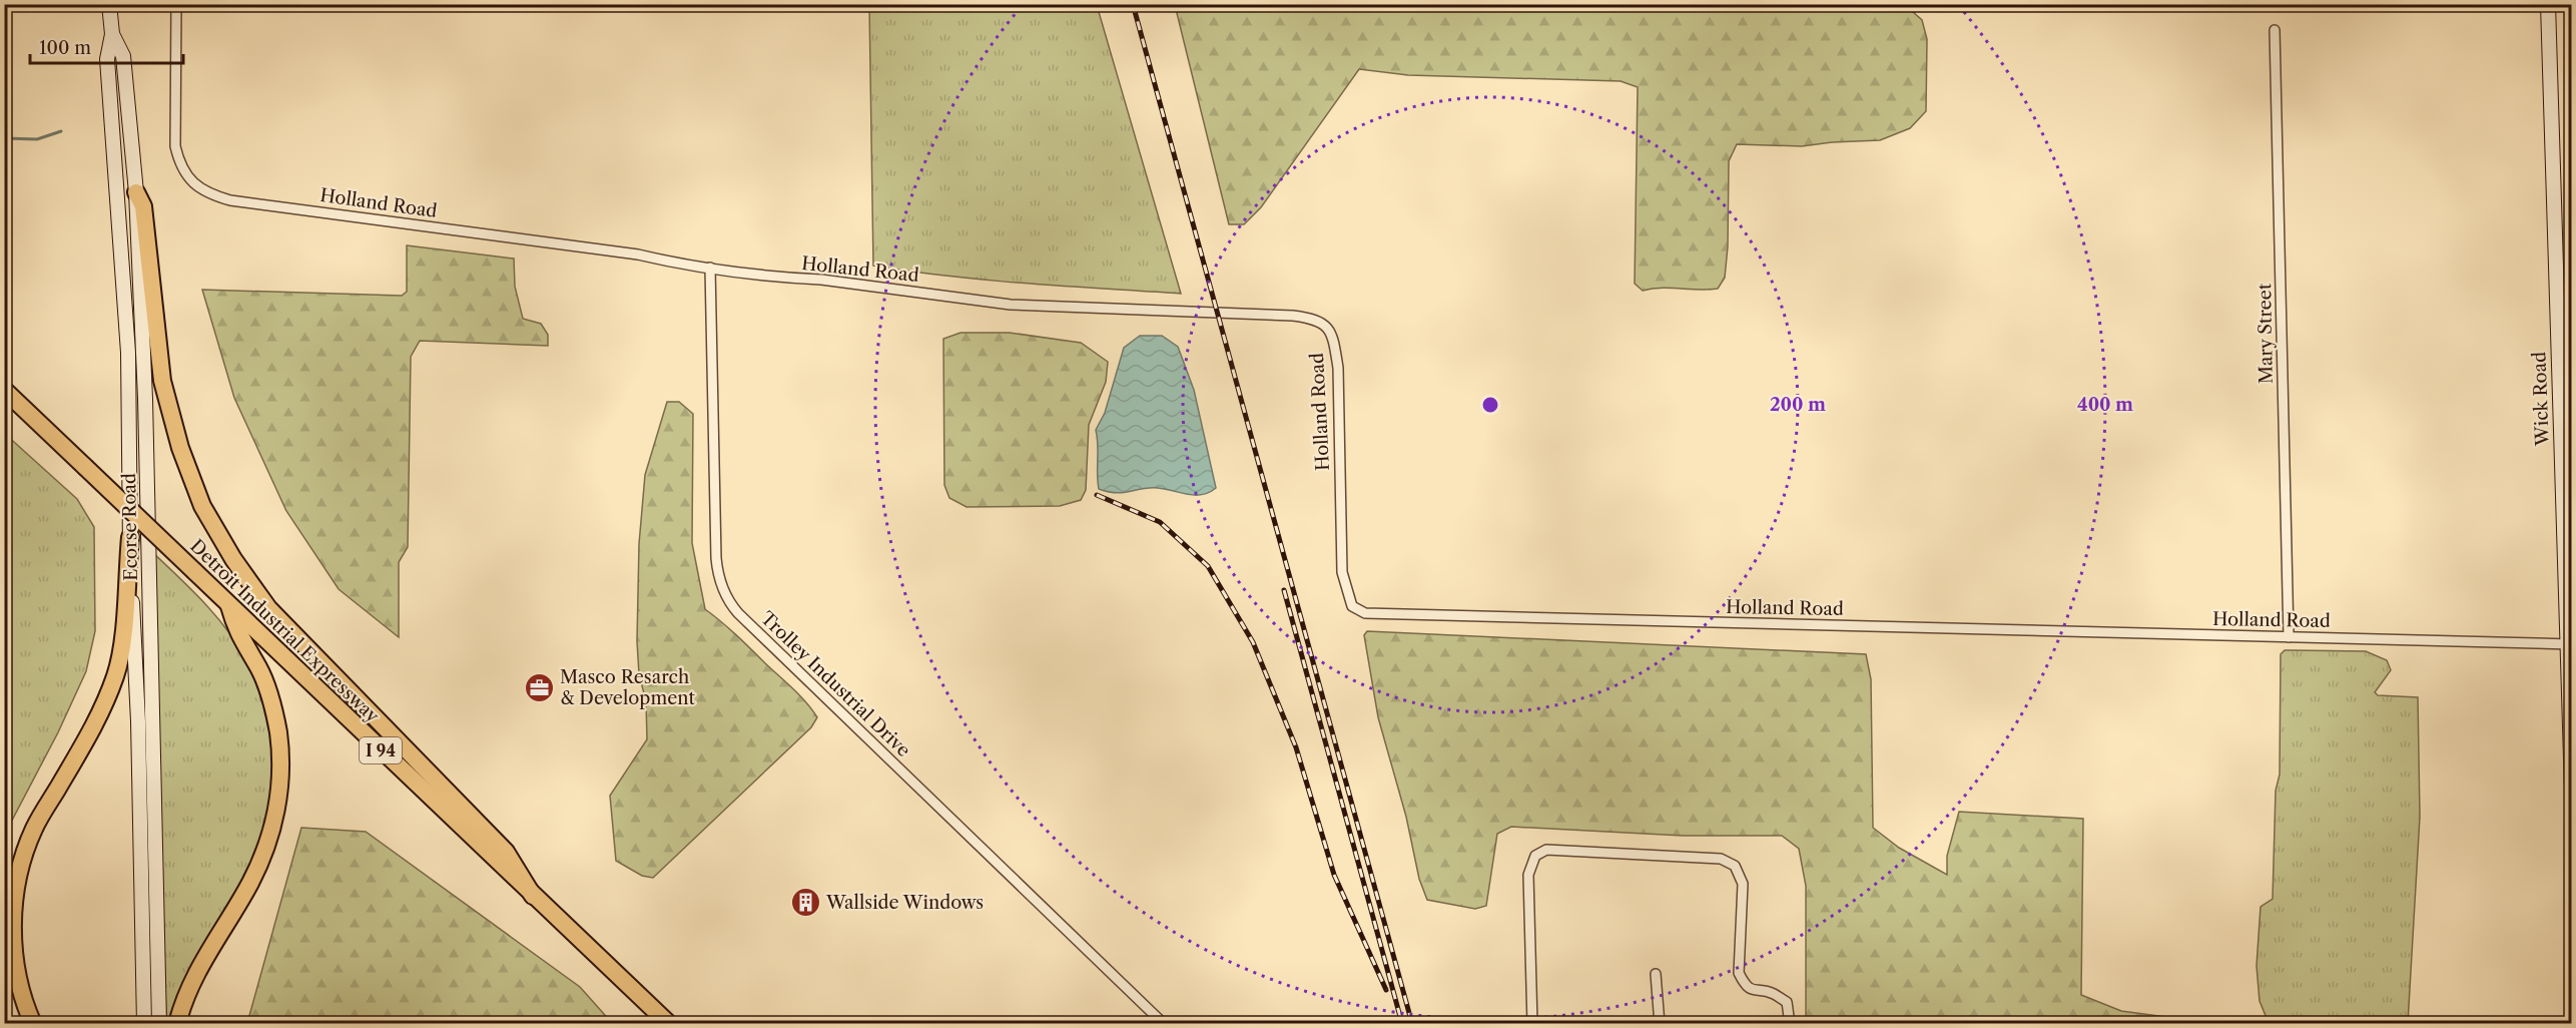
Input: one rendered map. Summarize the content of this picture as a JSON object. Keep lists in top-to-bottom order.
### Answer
{
  "streets": {
    "highway": ["Detroit Industrial Expressway", "I 94"],
    "main road": ["Wick Road", "Ecorse Road"],
    "street": ["Holland Road", "Mary Street", "Trolley Industrial Drive"]
  },
  "crossings": [
    ["Holland Road", "Mary Street"],
    ["Holland Road", "Wick Road"],
    ["Holland Road", "Trolley Industrial Drive"]
  ],
  "places": {
    "office": ["Masco Resarch & Development"],
    "building": ["Wallside Windows"]
  },
  "scale_bar": "100 m",
  "rings": ["200 m", "400 m"]
}
